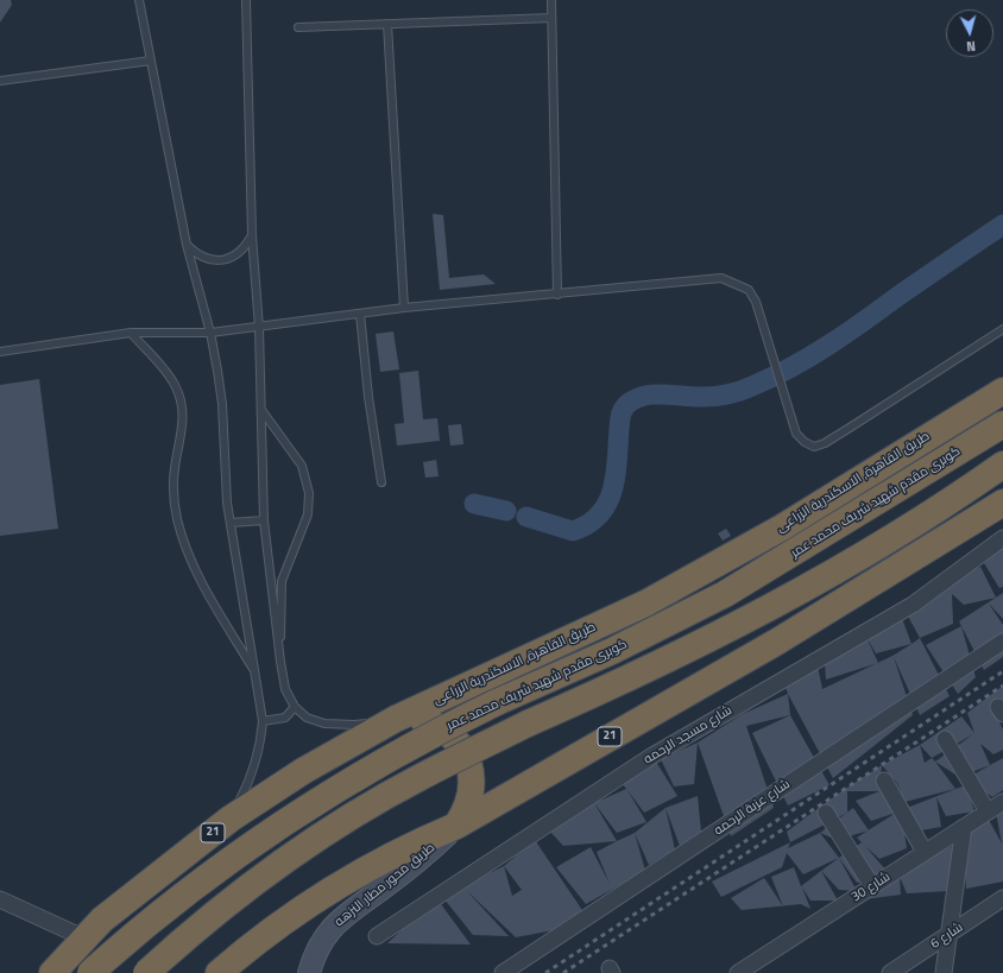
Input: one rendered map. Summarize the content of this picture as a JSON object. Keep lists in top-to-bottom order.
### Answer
{
  "streets": {
    "highway": ["طريق القاهرة, الاسكندرية الزراعى", "كوبرى مقدم شهيد شريف محمد عمر", "21"],
    "main road": ["طريق محور مطار النزهه"],
    "street": [
      "شارع مسجد الرحمه",
      "شارع عزبة الرحمه",
      "شارع 30",
      "شارع 6"
    ]
  },
  "crossings": [
    ["21", "طريق محور مطار النزهه"]
  ],
  "north": "bottom"
}
